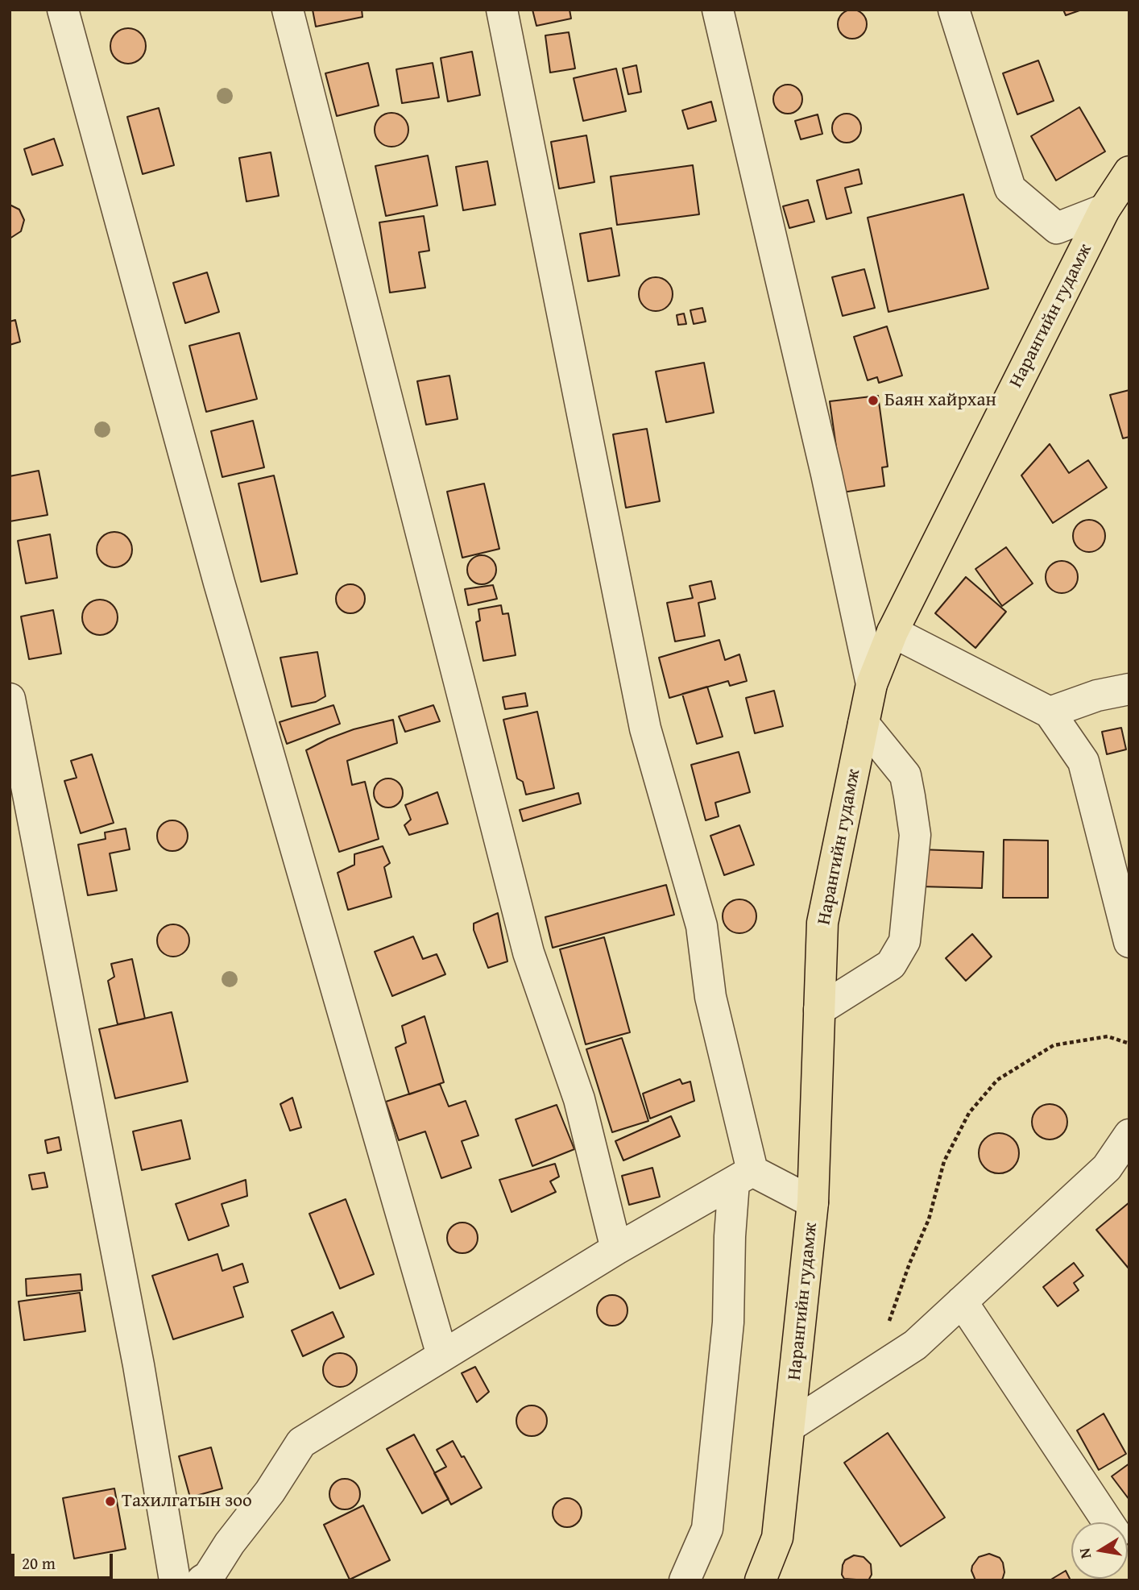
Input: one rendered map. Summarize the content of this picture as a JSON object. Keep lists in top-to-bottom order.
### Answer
{
  "streets": {
    "main road": ["Нарангийн гудамж"]
  },
  "places": ["Баян хайрхан", "Тахилгатын зоо"],
  "scale_bar": "20 m",
  "north": "left"
}
